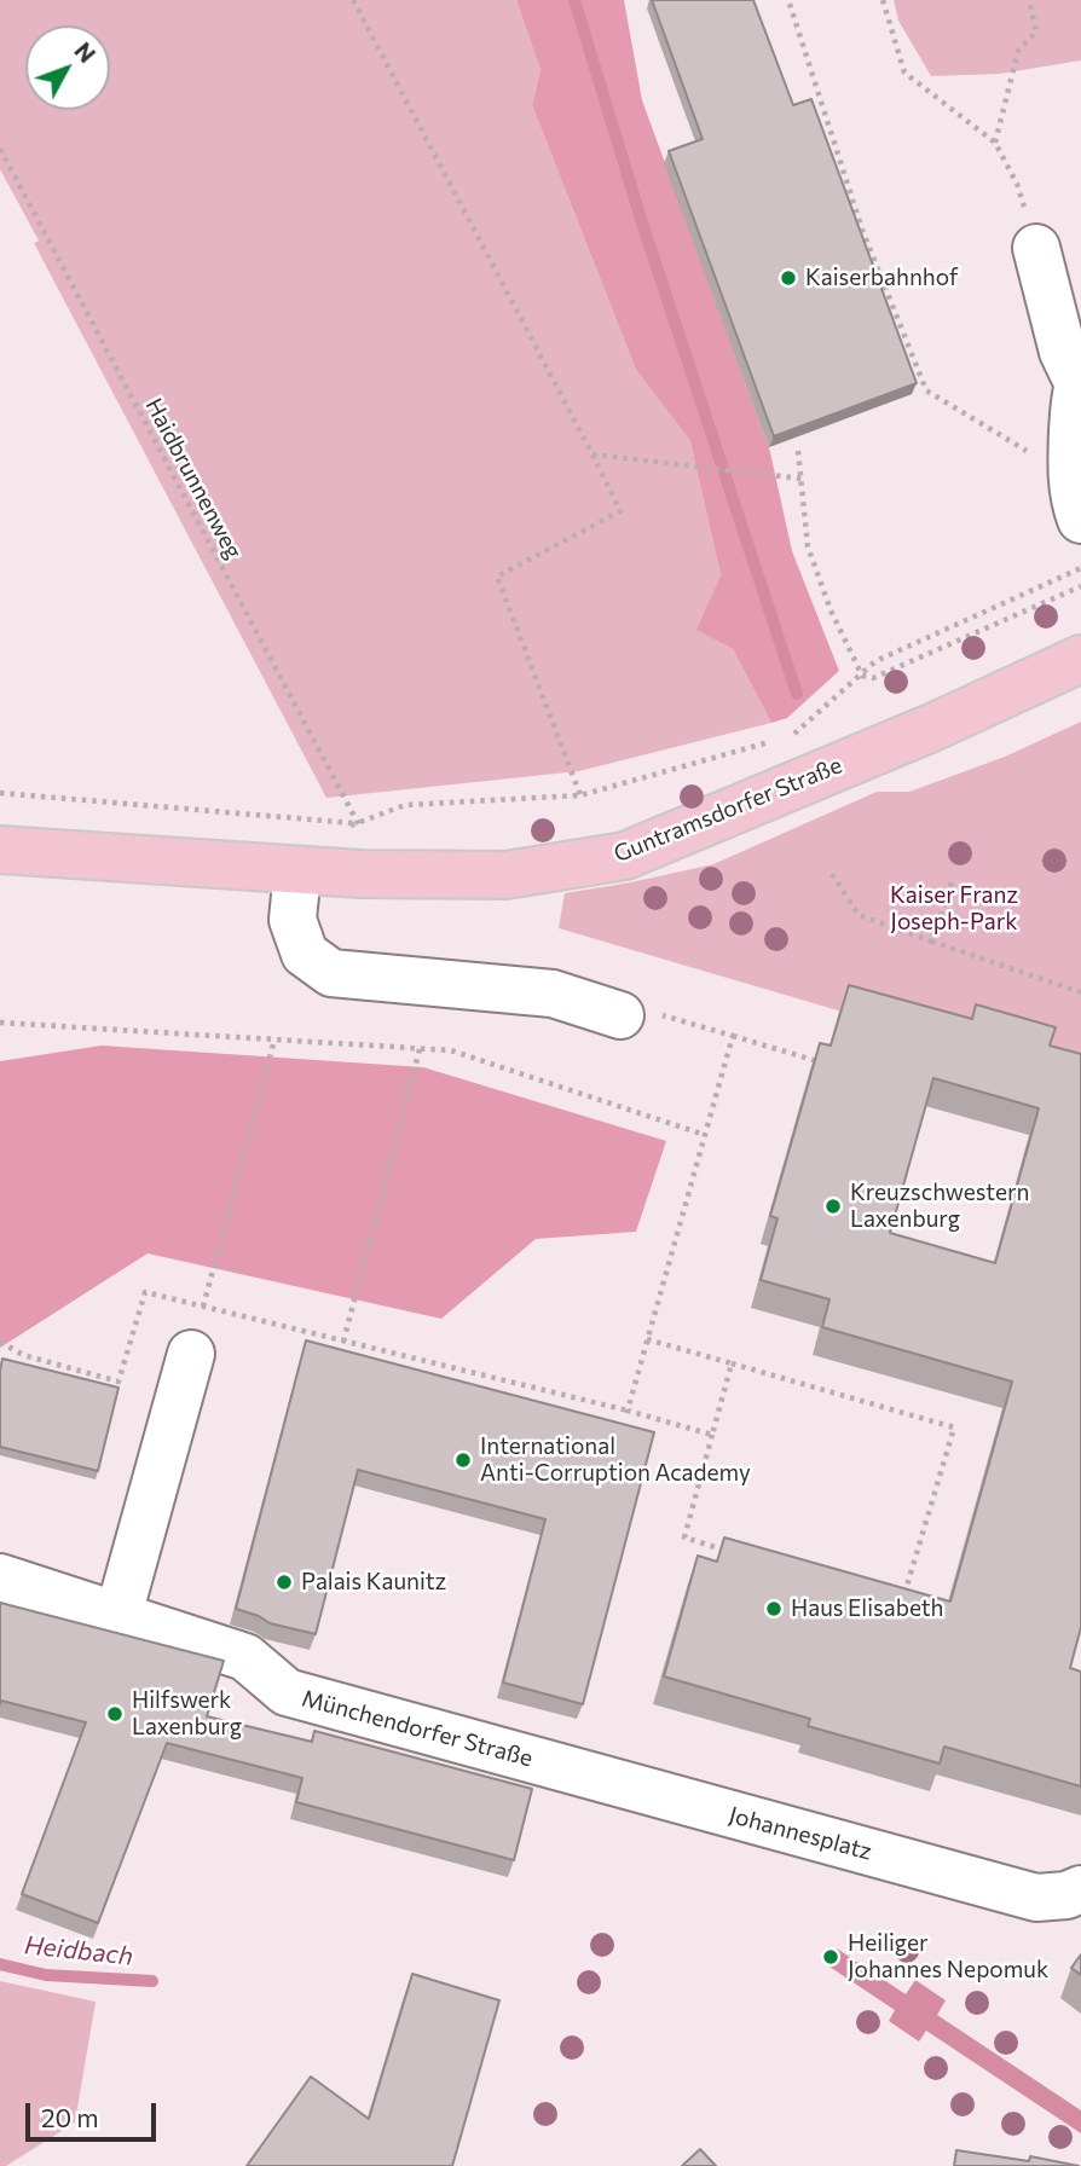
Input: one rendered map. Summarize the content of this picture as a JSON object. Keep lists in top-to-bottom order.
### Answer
{
  "streets": {
    "main road": ["Guntramsdorfer Straße"],
    "street": ["Münchendorfer Straße", "Johannesplatz"],
    "path": ["Haidbrunnenweg"]
  },
  "crossings": [
    ["Münchendorfer Straße", "Johannesplatz"]
  ],
  "water": ["Heidbach"],
  "parks": ["Kaiser Franz Joseph-Park"],
  "places": [
    "Kaiserbahnhof",
    "Kreuzschwestern Laxenburg",
    "International Anti-Corruption Academy",
    "Palais Kaunitz",
    "Haus Elisabeth",
    "Hilfswerk Laxenburg",
    "Heiliger Johannes Nepomuk"
  ],
  "scale_bar": "20 m",
  "north": "top right"
}
